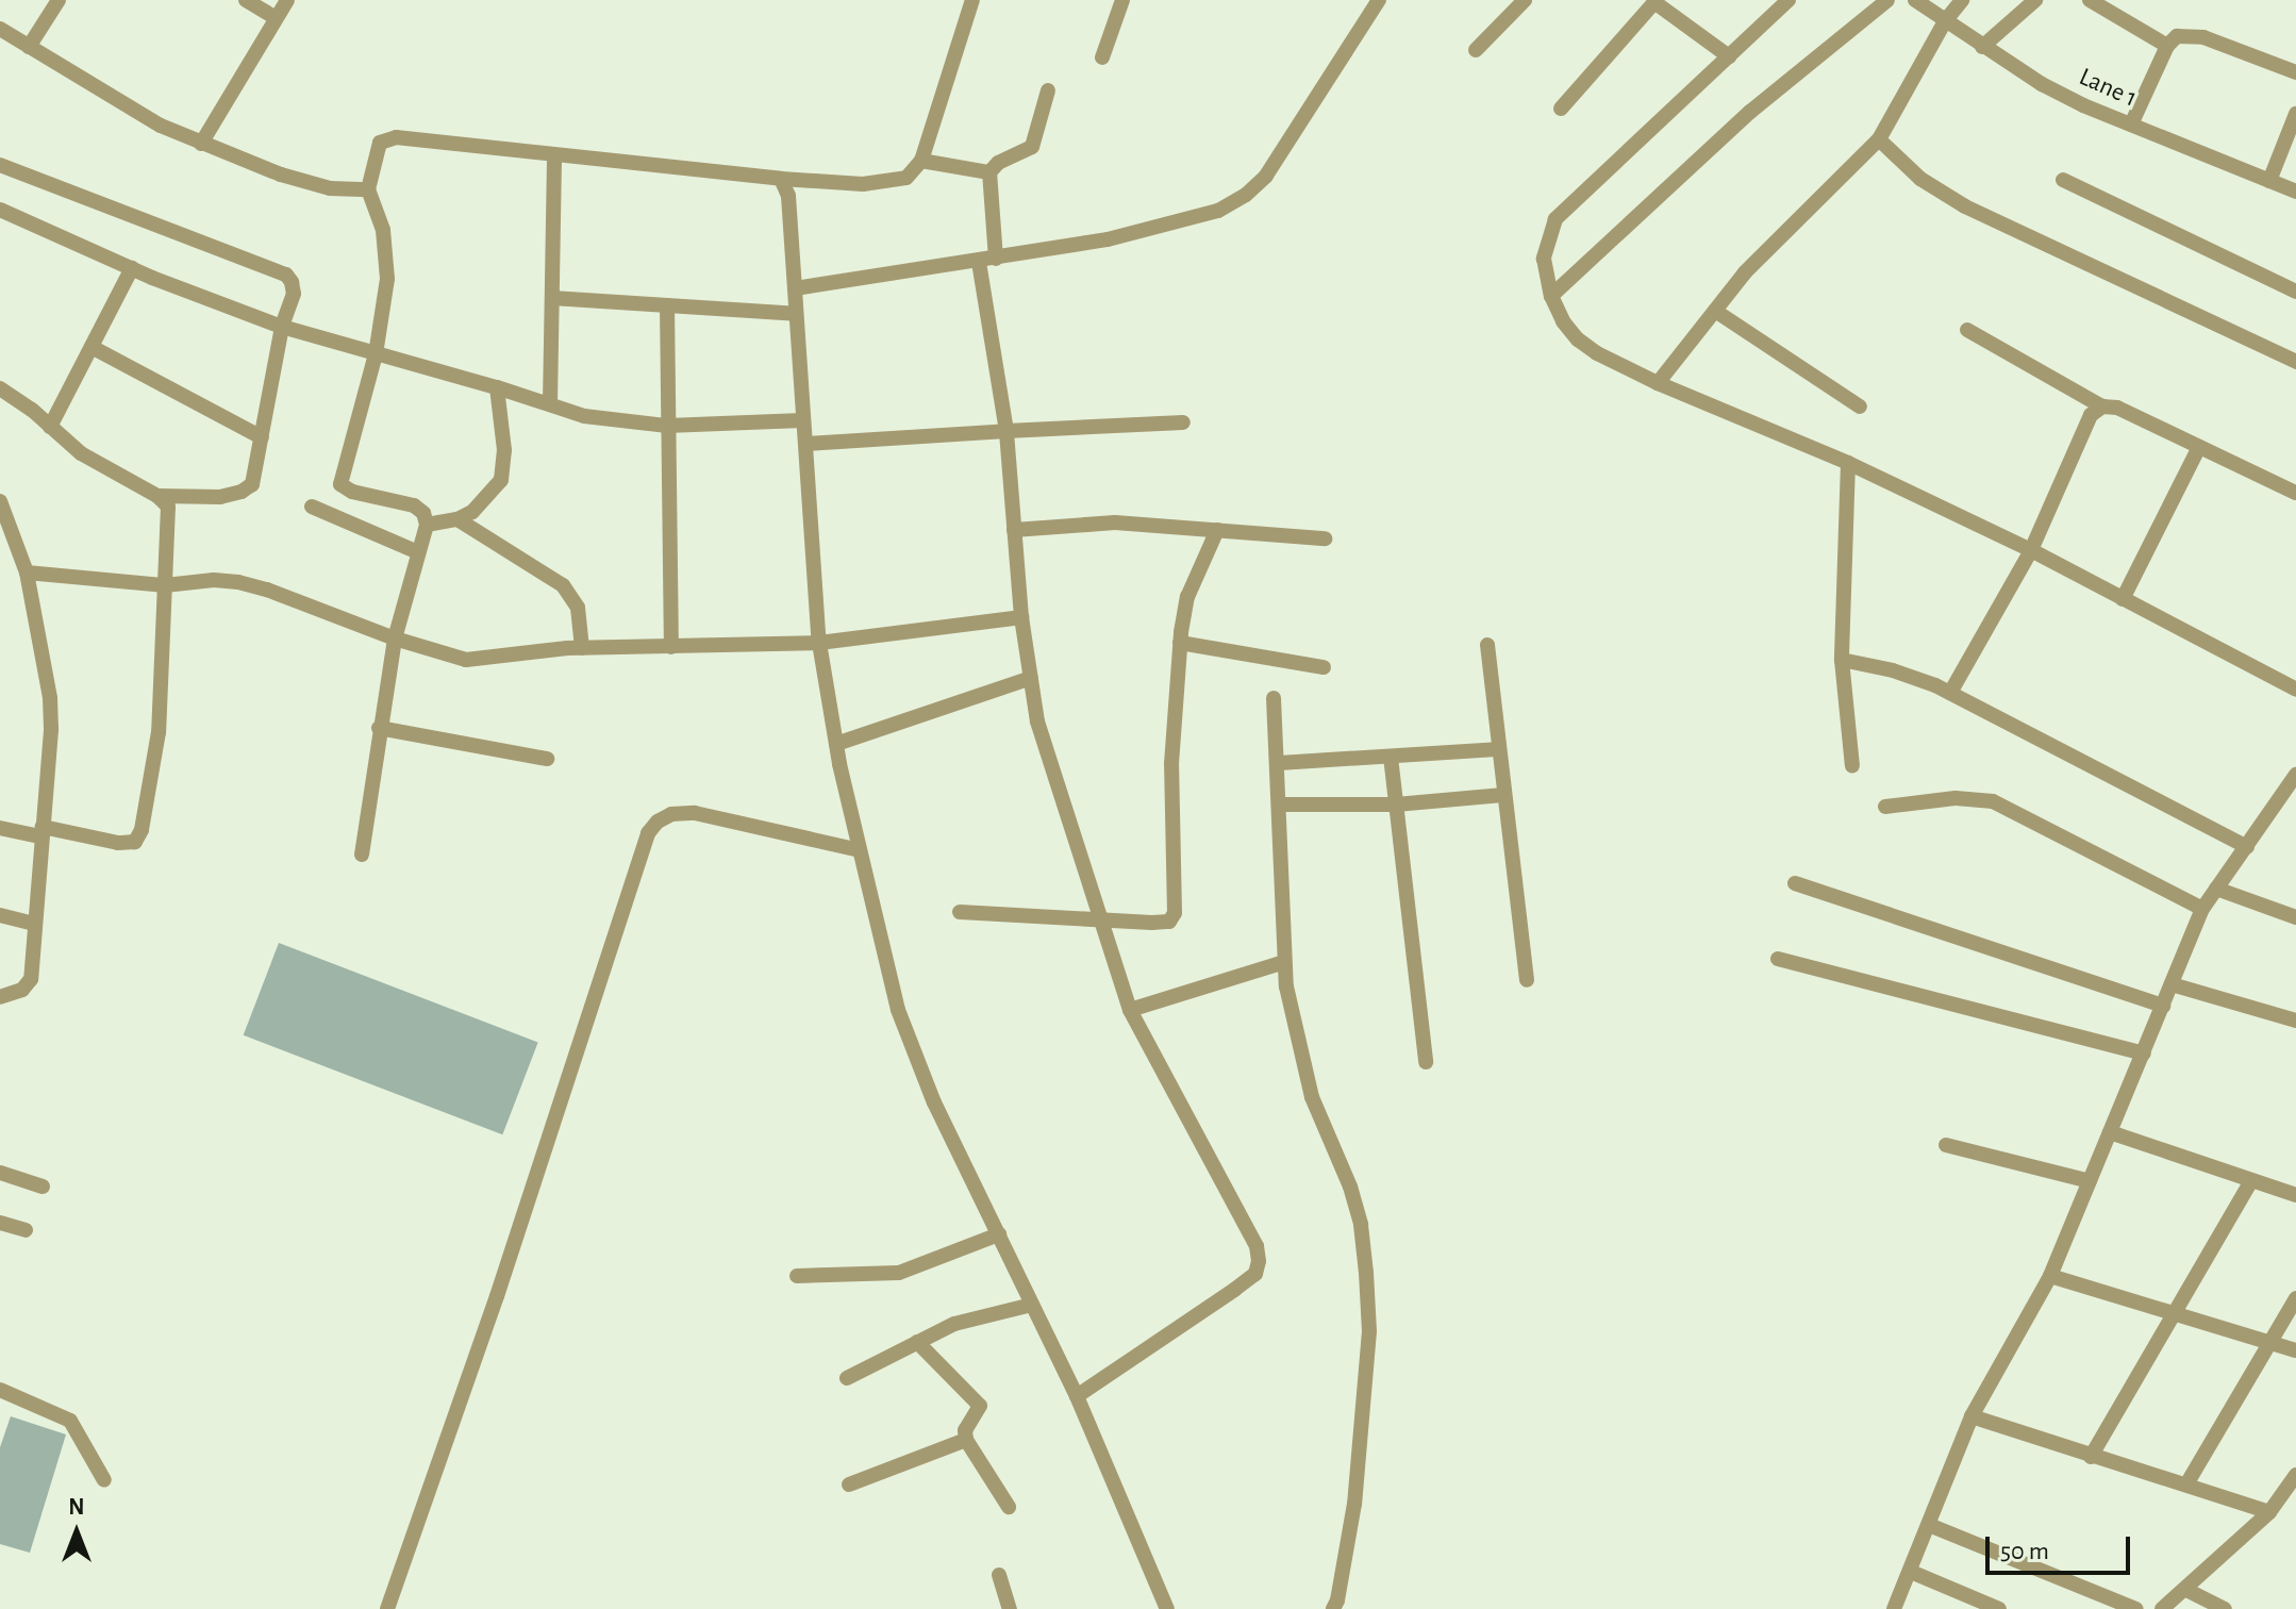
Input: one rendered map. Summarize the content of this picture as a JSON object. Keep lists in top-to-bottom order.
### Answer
{
  "streets": {
    "street": ["Lane 1"]
  },
  "scale_bar": "50 m",
  "north": "top"
}
